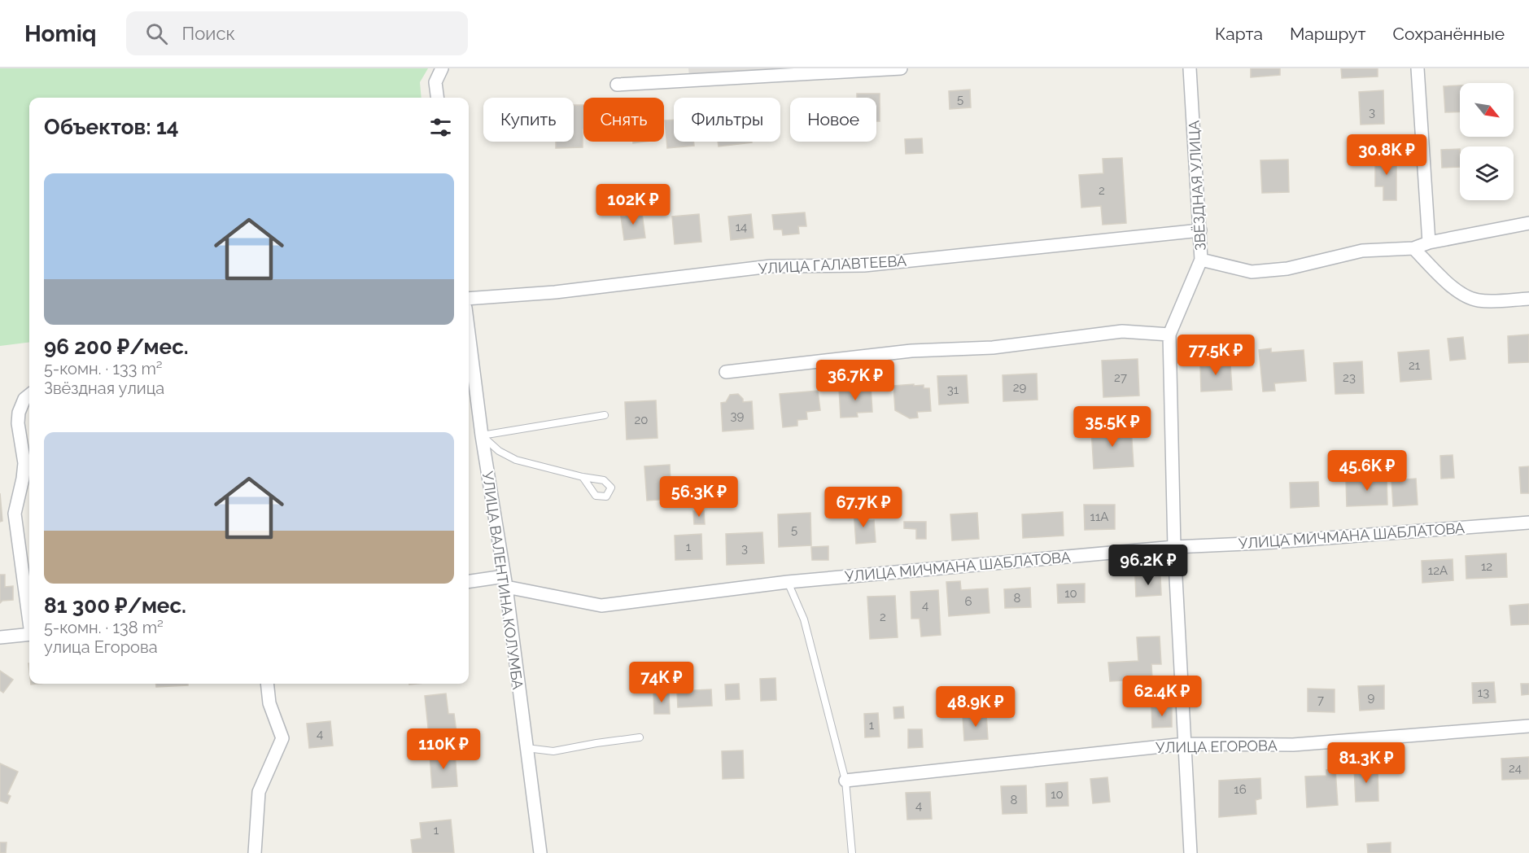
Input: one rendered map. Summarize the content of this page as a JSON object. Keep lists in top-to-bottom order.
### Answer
{
  "streets": {
    "street": [
      "ЗВЁЗДНАЯ УЛИЦА",
      "УЛИЦА ГАЛАВТЕЕВА",
      "УЛИЦА МИЧМАНА ШАБЛАТОВА",
      "УЛИЦА ВАЛЕНТИНА КОЛУМБА",
      "УЛИЦА ЕГОРОВА"
    ]
  },
  "crossings": [
    ["ЗВЁЗДНАЯ УЛИЦА", "УЛИЦА ГАЛАВТЕЕВА"],
    ["ЗВЁЗДНАЯ УЛИЦА", "УЛИЦА МИЧМАНА ШАБЛАТОВА"],
    ["ЗВЁЗДНАЯ УЛИЦА", "УЛИЦА ЕГОРОВА"],
    ["УЛИЦА МИЧМАНА ШАБЛАТОВА", "УЛИЦА ВАЛЕНТИНА КОЛУМБА"]
  ],
  "house_numbers": [
    "5",
    "3",
    "2",
    "14",
    "21",
    "27",
    "23",
    "29",
    "31",
    "39",
    "20",
    "11А",
    "5",
    "1",
    "3",
    "12",
    "12А",
    "10",
    "8",
    "6",
    "4",
    "2",
    "13",
    "9",
    "7",
    "1",
    "4",
    "24",
    "16",
    "10",
    "8",
    "4",
    "1"
  ],
  "north": "bottom right",
  "page": {
    "header": "Homiq",
    "search": "Поиск",
    "nav": ["Карта", "Маршрут", "Сохранённые"],
    "chip": [
      "Купить",
      "Снять",
      "Фильтры",
      "Новое"
    ],
    "heading": "Объектов: 14",
    "price": [
      "30.8K ₽",
      "102K ₽",
      "77.5K ₽",
      "36.7K ₽",
      "35.5K ₽",
      "45.6K ₽",
      "56.3K ₽",
      "67.7K ₽",
      "96.2K ₽",
      "74K ₽",
      "62.4K ₽",
      "48.9K ₽",
      "110K ₽",
      "81.3K ₽"
    ],
    "list": [
      {
        "name": "96 200 ₽/мес.",
        "note": "5-комн. · 133 m² · Звёздная улица"
      },
      {
        "name": "81 300 ₽/мес.",
        "note": "5-комн. · 138 m² · улица Егорова"
      }
    ]
  }
}
